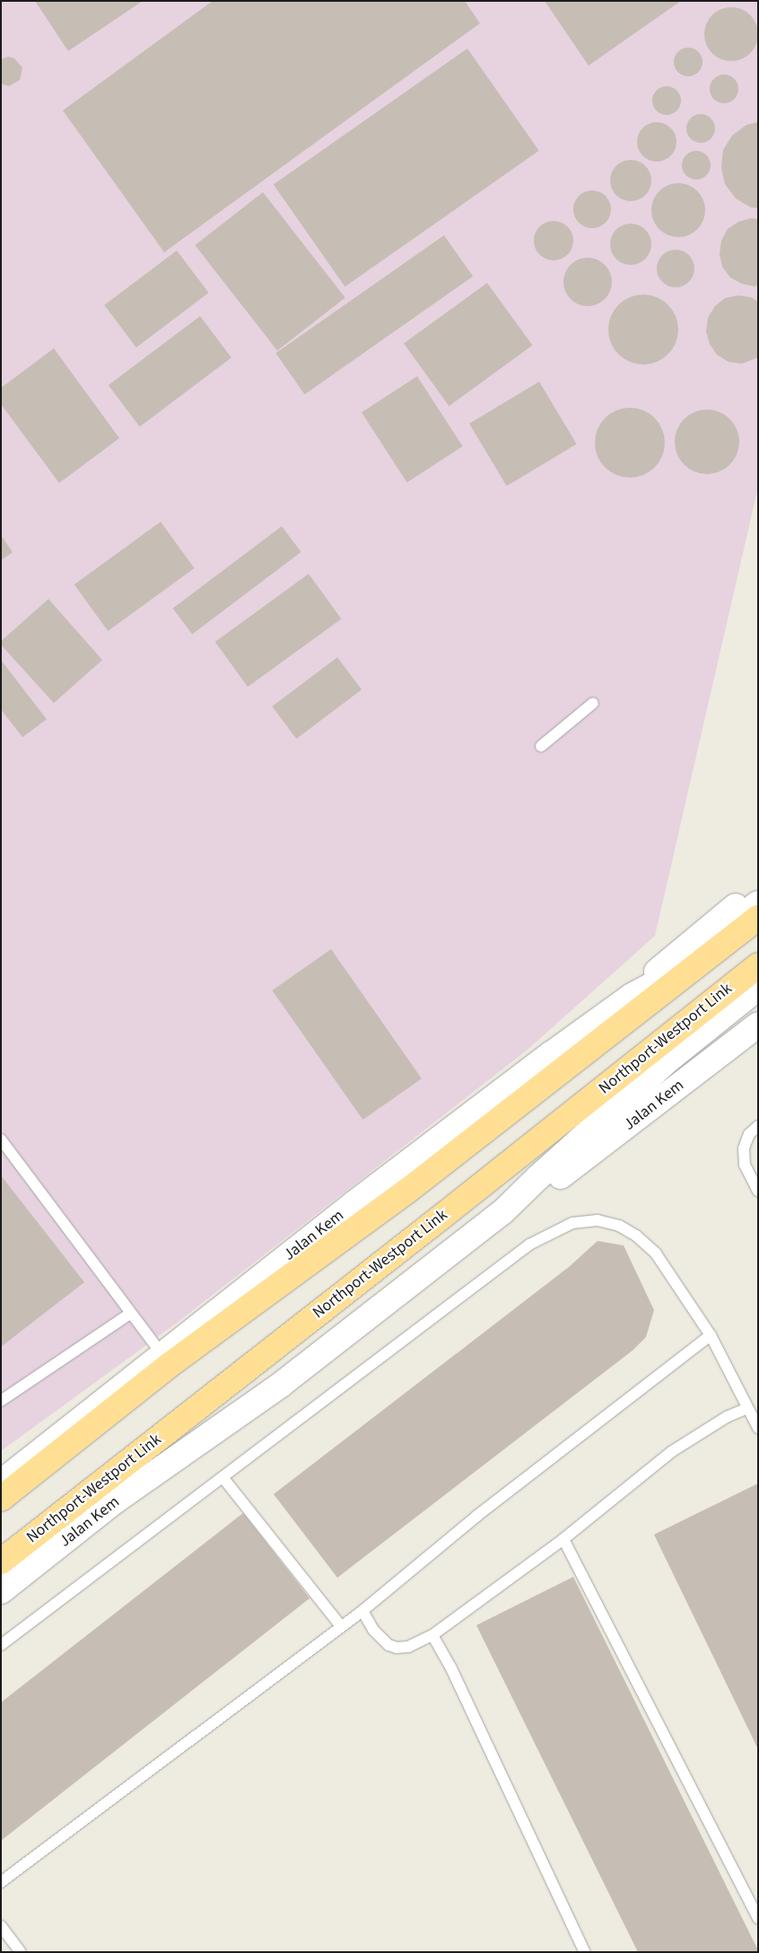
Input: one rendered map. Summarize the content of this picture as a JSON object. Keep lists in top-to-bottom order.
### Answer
{
  "streets": {
    "main road": ["Northport-Westport Link"],
    "street": ["Jalan Kem"]
  }
}
